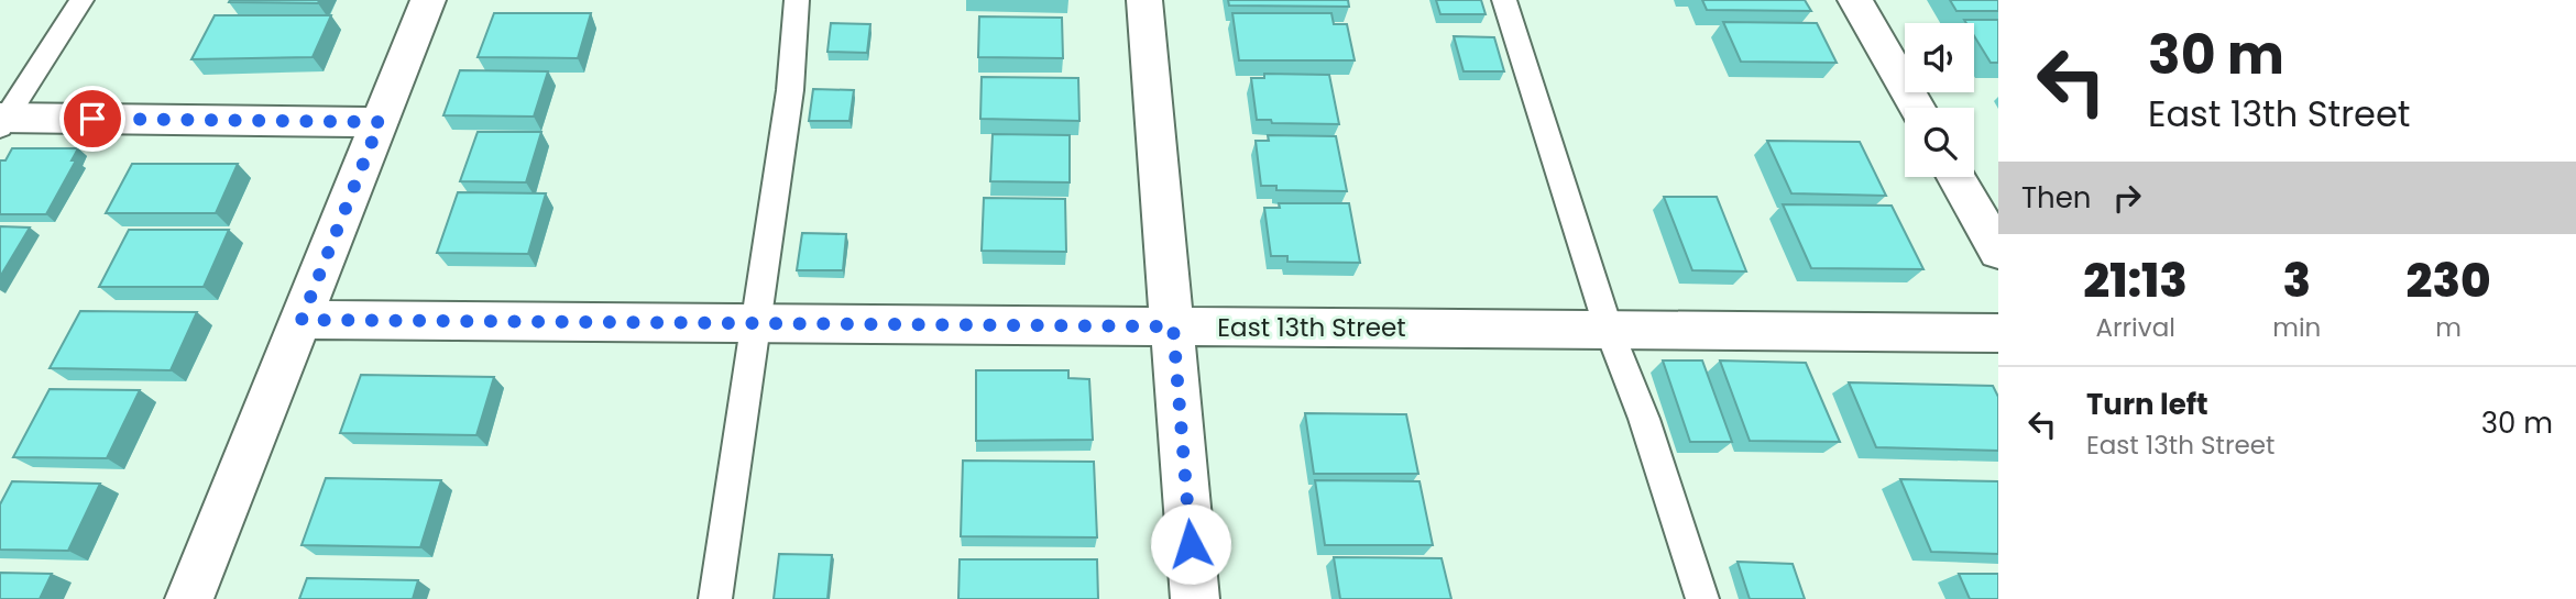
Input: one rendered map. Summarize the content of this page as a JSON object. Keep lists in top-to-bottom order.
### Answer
{
  "streets": {
    "street": ["East 13th Street"]
  },
  "page": {
    "turn": ["30 m", "East 13th Street"],
    "then": "Then",
    "eta": [
      "21:13",
      "Arrival",
      "3",
      "min",
      "230",
      "m"
    ],
    "list": [
      {
        "name": "Turn left",
        "note": "East 13th Street",
        "value": "30 m"
      }
    ]
  }
}
